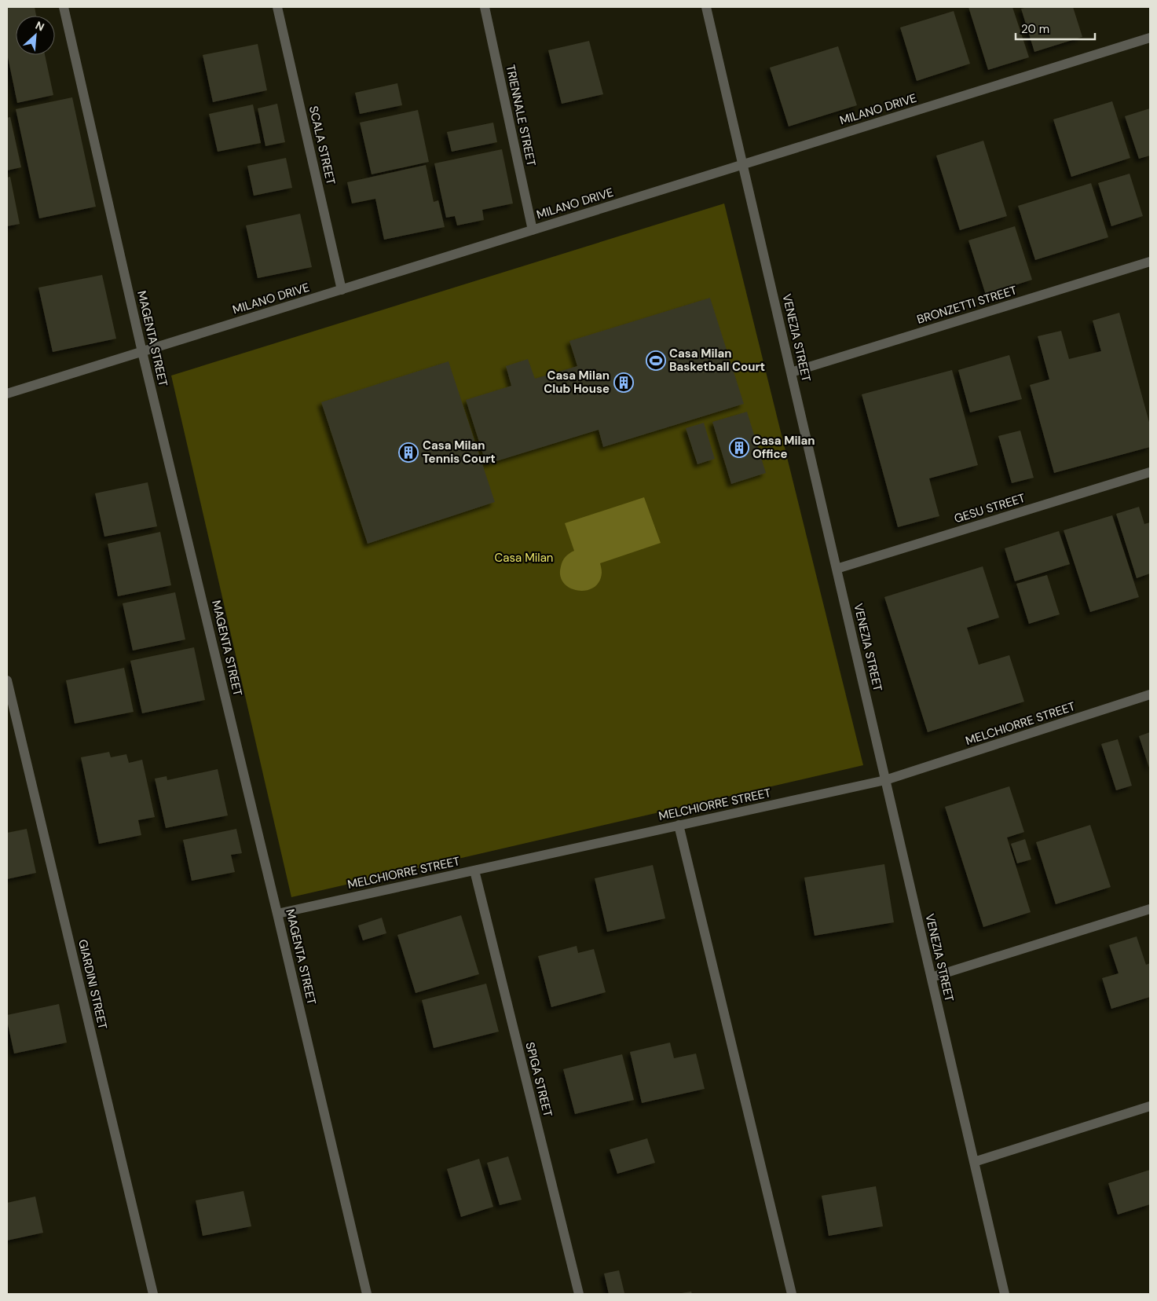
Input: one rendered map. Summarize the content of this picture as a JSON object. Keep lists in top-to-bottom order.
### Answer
{
  "streets": {
    "street": [
      "MILANO DRIVE",
      "TRIENNALE STREET",
      "SCALA STREET",
      "BRONZETTI STREET",
      "VENEZIA STREET",
      "MAGENTA STREET",
      "GESU STREET",
      "MELCHIORRE STREET",
      "GIARDINI STREET",
      "SPIGA STREET"
    ]
  },
  "crossings": [
    ["MILANO DRIVE", "TRIENNALE STREET"],
    ["MILANO DRIVE", "SCALA STREET"],
    ["MILANO DRIVE", "VENEZIA STREET"],
    ["MILANO DRIVE", "MAGENTA STREET"],
    ["BRONZETTI STREET", "VENEZIA STREET"],
    ["VENEZIA STREET", "GESU STREET"],
    ["VENEZIA STREET", "MELCHIORRE STREET"],
    ["MAGENTA STREET", "MELCHIORRE STREET"],
    ["MELCHIORRE STREET", "SPIGA STREET"]
  ],
  "parks": ["Casa Milan"],
  "places": {
    "sports": ["Casa Milan Basketball Court"],
    "building": ["Casa Milan Club House", "Casa Milan Office", "Casa Milan Tennis Court"]
  },
  "scale_bar": "20 m",
  "north": "top right"
}
